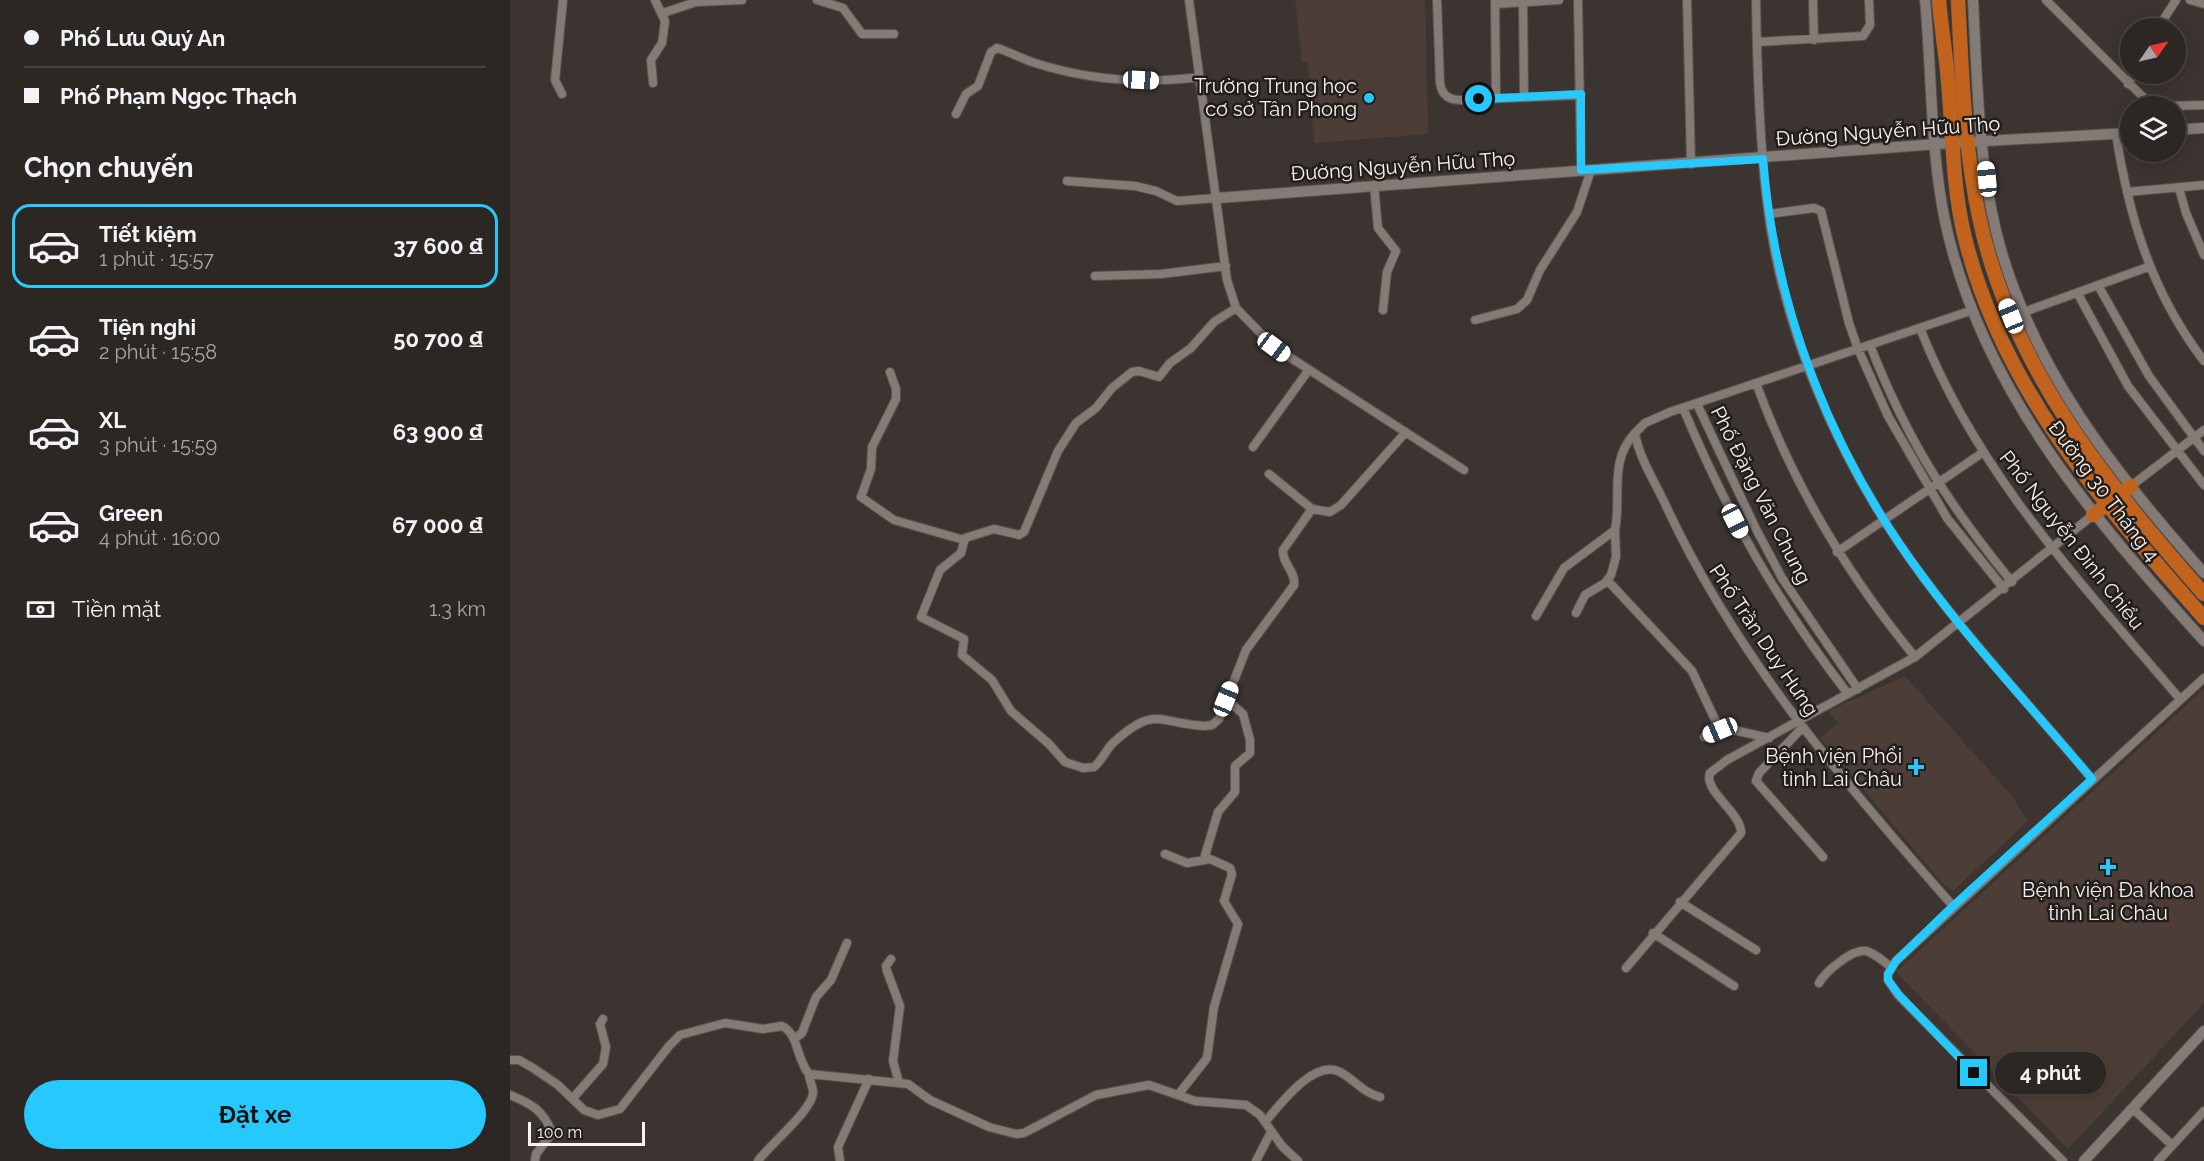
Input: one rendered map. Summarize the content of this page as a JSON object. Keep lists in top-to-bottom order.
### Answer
{
  "streets": {
    "highway": ["Đường 30 Tháng 4"],
    "street": [
      "Đường Nguyễn Hữu Thọ",
      "Phố Đặng Văn Chung",
      "Phố Nguyễn Đình Chiểu",
      "Phố Trần Duy Hưng"
    ]
  },
  "crossings": [
    ["Đường Nguyễn Hữu Thọ", "Đường 30 Tháng 4"]
  ],
  "places": {
    "other": ["Trường Trung học cơ sở Tân Phong"],
    "health": ["Bệnh viện Phổi tỉnh Lai Châu", "Bệnh viện Đa khoa tỉnh Lai Châu"]
  },
  "scale_bar": "100 m",
  "north": "top right",
  "page": {
    "banner": ["Phố Lưu Quý An", "Phố Phạm Ngọc Thạch"],
    "heading": "Chọn chuyến",
    "list": [
      {
        "name": "Tiết kiệm",
        "note": "1 phút · 15:57",
        "value": "37 600 ₫"
      },
      {
        "name": "Tiện nghi",
        "note": "2 phút · 15:58",
        "value": "50 700 ₫"
      },
      {
        "name": "XL",
        "note": "3 phút · 15:59",
        "value": "63 900 ₫"
      },
      {
        "name": "Green",
        "note": "4 phút · 16:00",
        "value": "67 000 ₫"
      }
    ],
    "pay": ["Tiền mặt", "1.3 km"],
    "bubble": "4 phút",
    "buttons": "Đặt xe",
    "scale": "100 m"
  }
}
